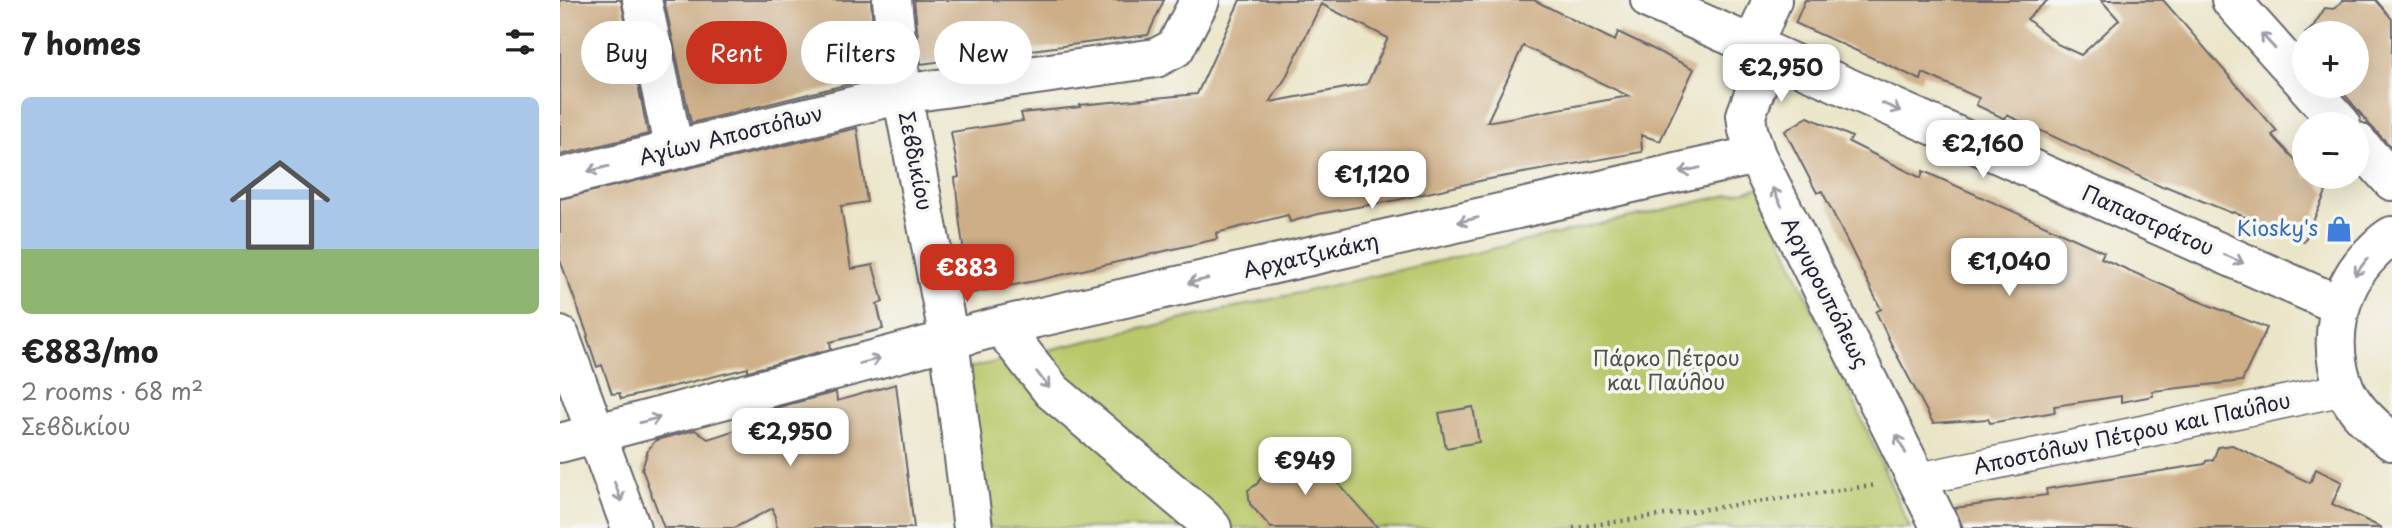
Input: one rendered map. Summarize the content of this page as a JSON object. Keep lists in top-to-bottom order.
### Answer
{
  "streets": {
    "street": [
      "Αγίων Αποστόλων",
      "Σεβδικίου",
      "Παπαστράτου",
      "Αρχατζικάκη",
      "Αργυρουπόλεως",
      "Αποστόλων Πέτρου και Παύλου"
    ]
  },
  "crossings": [
    ["Αγίων Αποστόλων", "Σεβδικίου"],
    ["Σεβδικίου", "Αρχατζικάκη"],
    ["Παπαστράτου", "Αργυρουπόλεως"],
    ["Αρχατζικάκη", "Αργυρουπόλεως"],
    ["Αργυρουπόλεως", "Αποστόλων Πέτρου και Παύλου"]
  ],
  "one_way": ["Παπαστράτου", "Αργυρουπόλεως"],
  "parks": ["Πάρκο Πέτρου και Παύλου"],
  "places": {
    "shop": ["Kiosky's"]
  },
  "page": {
    "heading": "7 homes",
    "map_buttons": ["+", "−"],
    "chip": [
      "Buy",
      "Rent",
      "Filters",
      "New"
    ],
    "price": [
      "€2,950",
      "€2,160",
      "€1,120",
      "€1,040",
      "€883",
      "€2,950",
      "€949"
    ],
    "list": [
      {
        "name": "€883/mo",
        "note": "2 rooms · 68 m² · Σεβδικίου"
      }
    ]
  }
}
